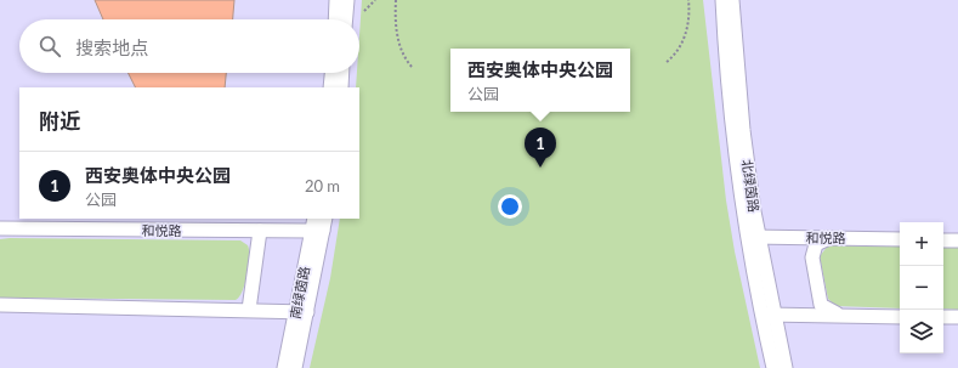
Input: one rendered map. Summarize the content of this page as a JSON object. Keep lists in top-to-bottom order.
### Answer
{
  "streets": {
    "street": ["北绿茵路", "和悦路", "南绿茵路"]
  },
  "crossings": [
    ["北绿茵路", "和悦路"],
    ["和悦路", "南绿茵路"]
  ],
  "page": {
    "search": "搜索地点",
    "popup": ["西安奥体中央公园", "公园"],
    "heading": "附近",
    "pins": "1",
    "list": [
      {
        "mark": "1",
        "name": "西安奥体中央公园",
        "note": "公园",
        "value": "20 m"
      }
    ],
    "map_buttons": ["+", "−"]
  }
}
